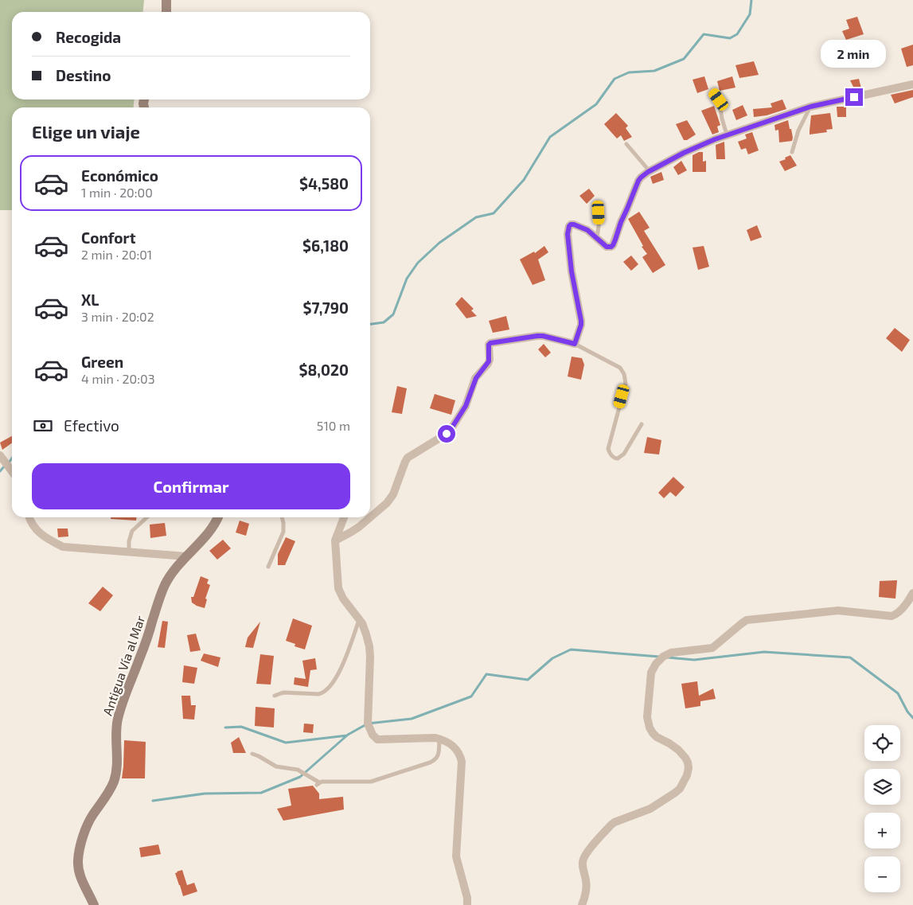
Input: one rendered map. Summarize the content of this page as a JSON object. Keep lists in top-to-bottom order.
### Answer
{
  "streets": {
    "main road": ["Antigua Vía al Mar"]
  },
  "page": {
    "banner": ["Recogida", "Destino"],
    "bubble": "2 min",
    "heading": "Elige un viaje",
    "list": [
      {
        "name": "Económico",
        "note": "1 min · 20:00",
        "value": "$4,580"
      },
      {
        "name": "Confort",
        "note": "2 min · 20:01",
        "value": "$6,180"
      },
      {
        "name": "XL",
        "note": "3 min · 20:02",
        "value": "$7,790"
      },
      {
        "name": "Green",
        "note": "4 min · 20:03",
        "value": "$8,020"
      }
    ],
    "pay": ["Efectivo", "510 m"],
    "buttons": "Confirmar",
    "map_buttons": ["+", "−"]
  }
}
